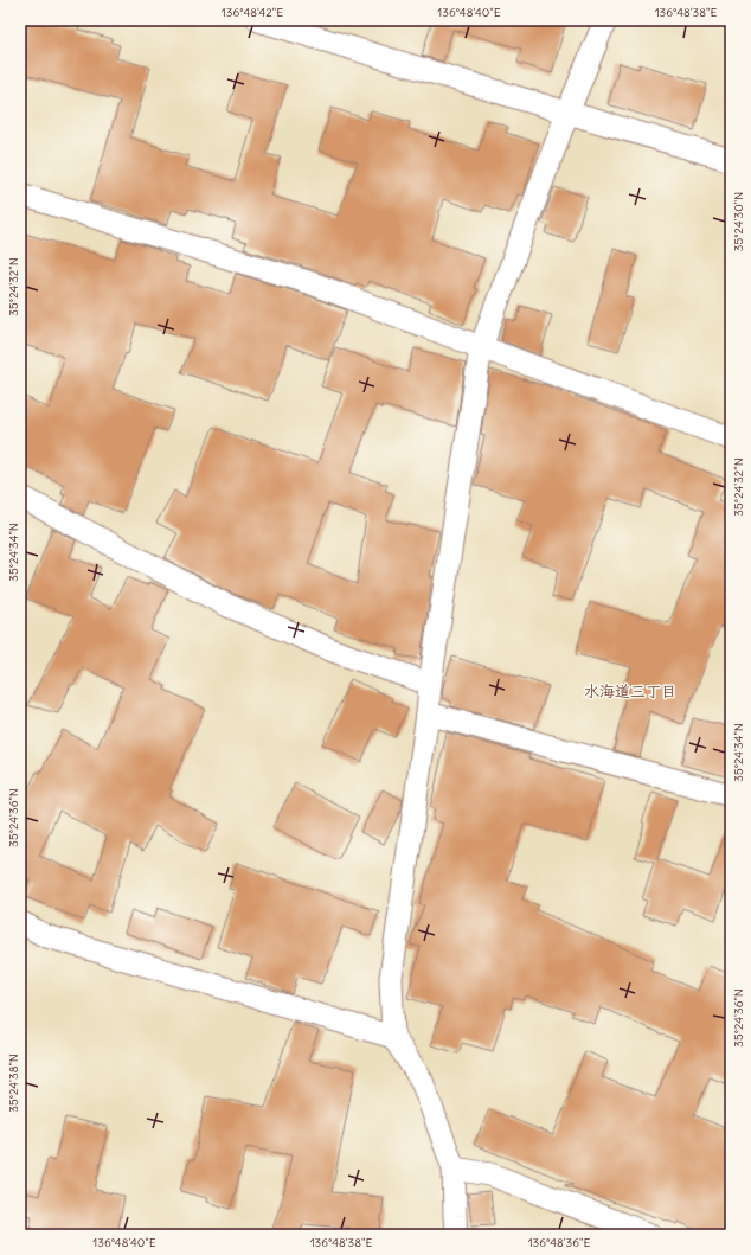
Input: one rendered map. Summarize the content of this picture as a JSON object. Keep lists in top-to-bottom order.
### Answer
{
  "districts": ["水海道三丁目"],
  "coordinates": [
    "136°48'42\"E",
    "136°48'40\"E",
    "136°48'38\"E",
    "35°24'30\"N",
    "35°24'32\"N",
    "35°24'34\"N",
    "35°24'36\"N",
    "35°24'38\"N",
    "136°48'36\"E"
  ]
}
